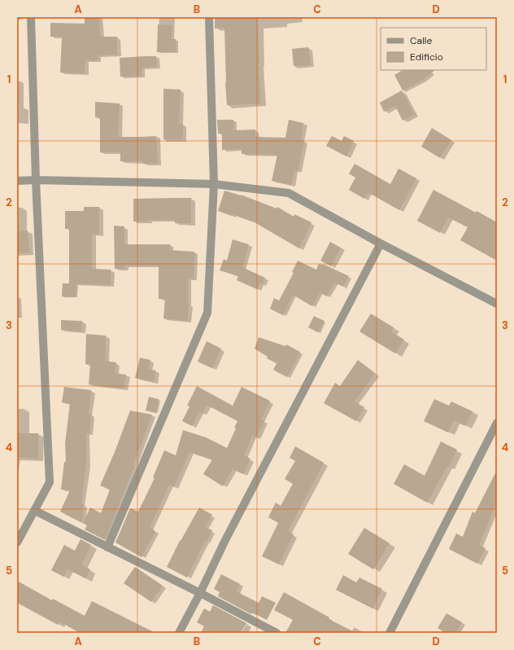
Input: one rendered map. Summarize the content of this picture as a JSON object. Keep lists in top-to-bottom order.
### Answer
{
  "legend": ["Calle", "Edificio"],
  "grid": {
    "columns": [
      "A",
      "B",
      "C",
      "D"
    ],
    "rows": [
      "1",
      "2",
      "3",
      "4",
      "5"
    ]
  }
}
